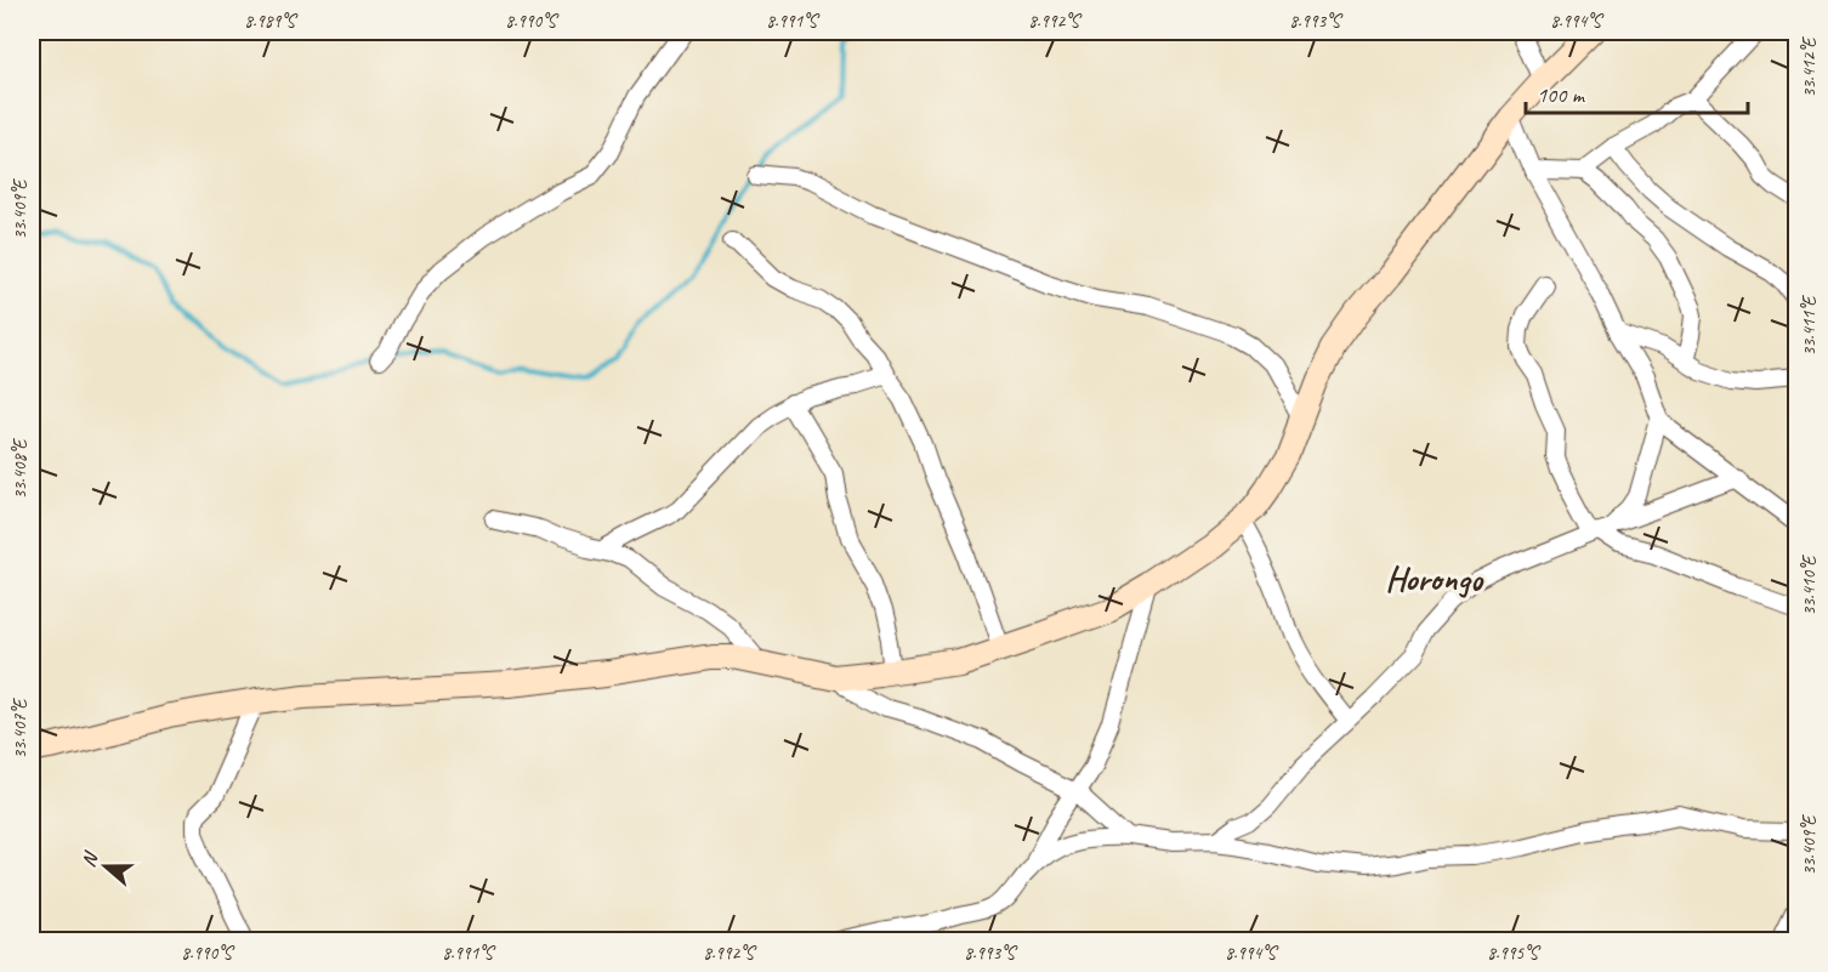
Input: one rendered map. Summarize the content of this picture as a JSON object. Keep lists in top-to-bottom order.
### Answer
{
  "districts": ["Horongo"],
  "scale_bar": "100 m",
  "north": "left",
  "coordinates": [
    "8.989°S",
    "8.990°S",
    "8.991°S",
    "8.992°S",
    "8.993°S",
    "8.994°S",
    "33.412°E",
    "33.409°E",
    "33.411°E",
    "33.408°E",
    "33.410°E",
    "33.407°E",
    "8.995°S"
  ]
}
